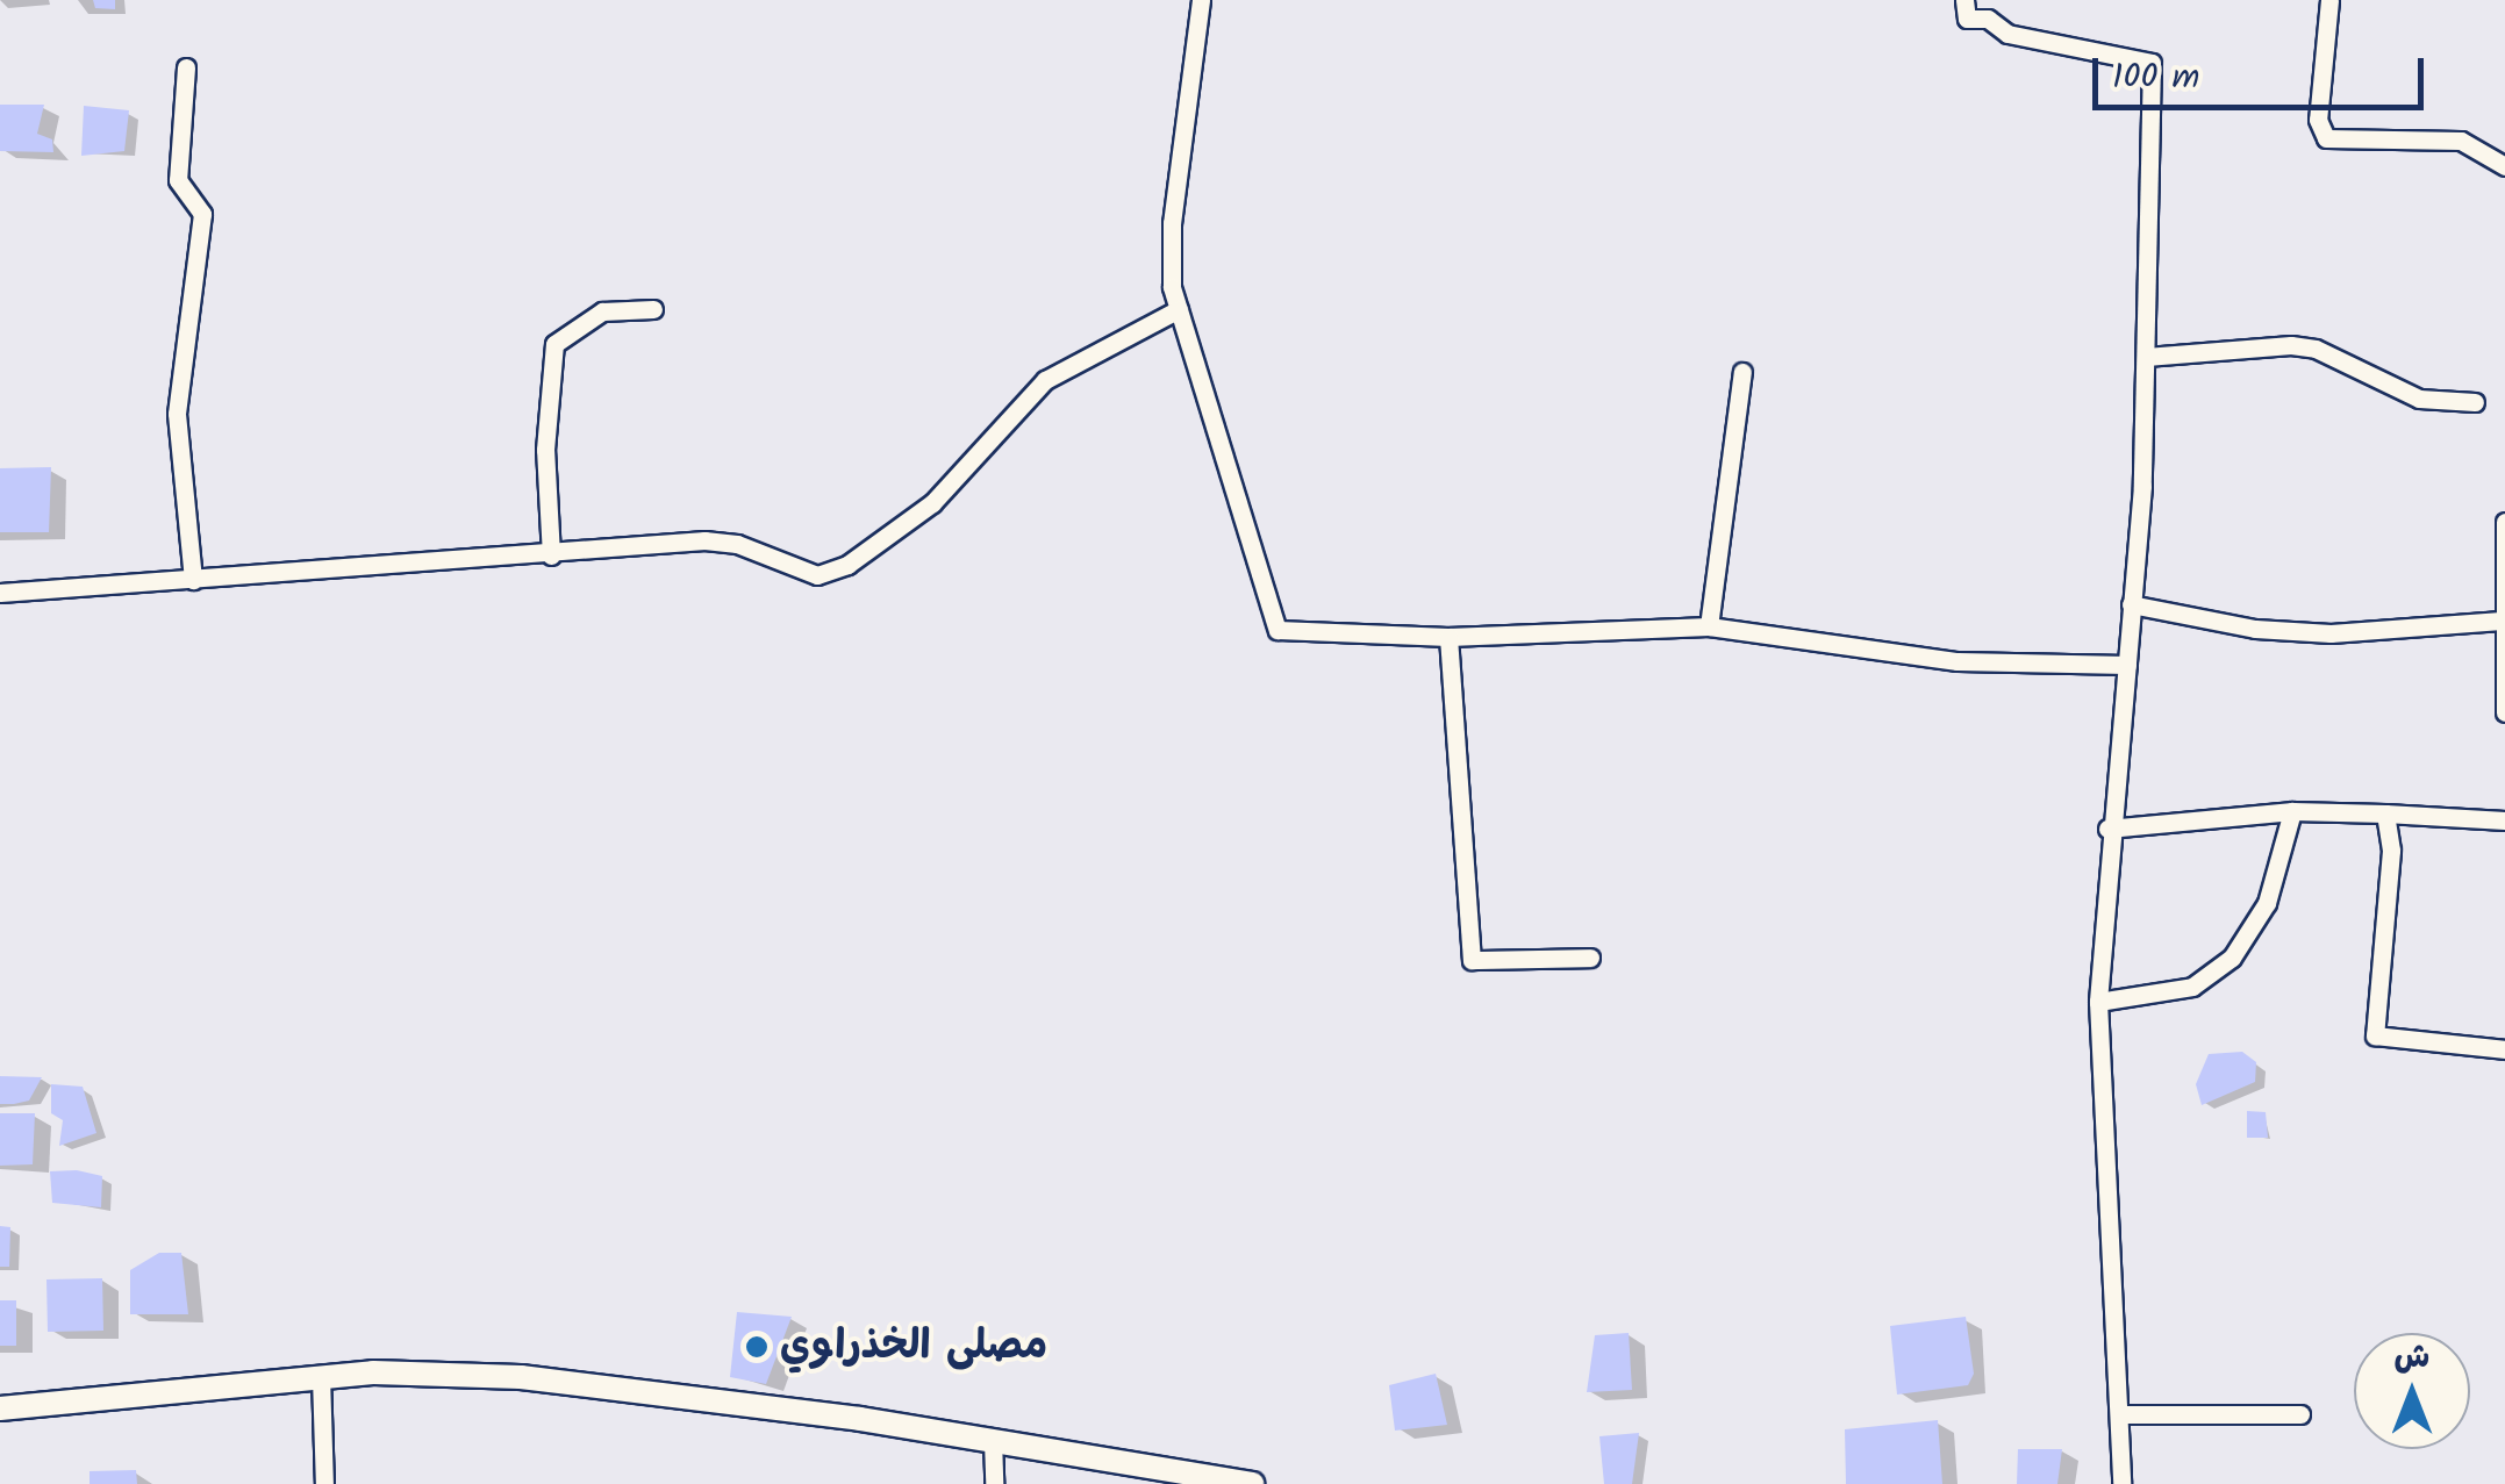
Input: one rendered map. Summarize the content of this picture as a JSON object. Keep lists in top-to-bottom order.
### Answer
{
  "places": ["مصلى الخذراوي"],
  "scale_bar": "100 m",
  "north": "top"
}
